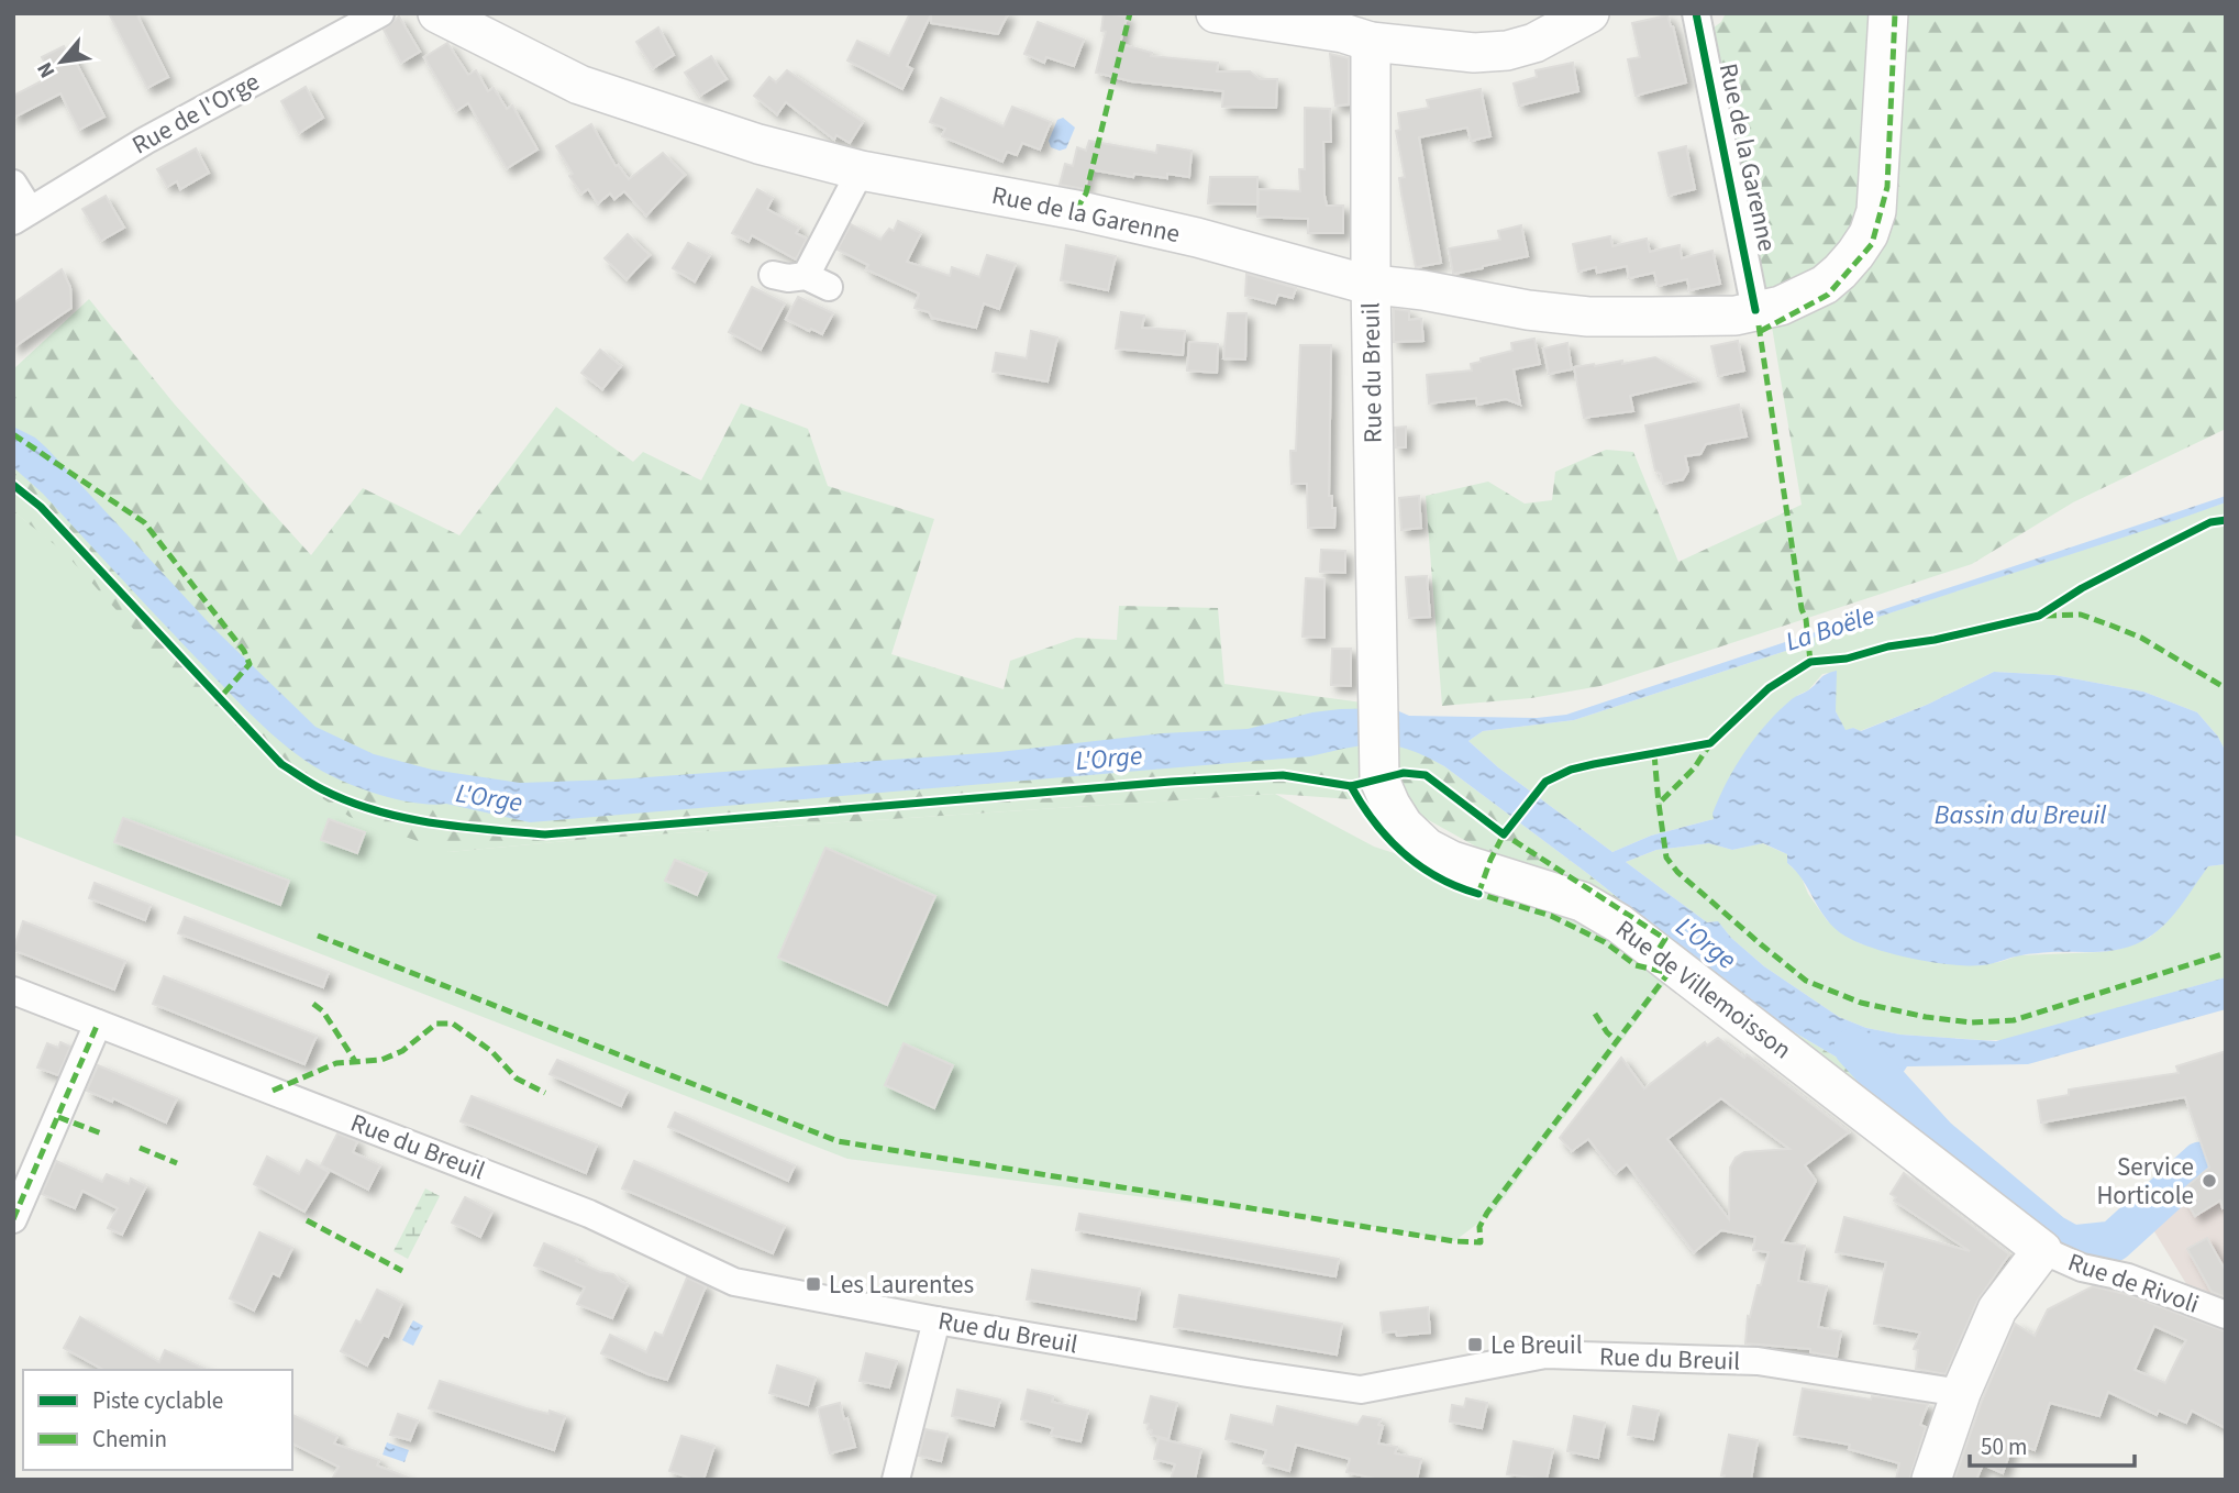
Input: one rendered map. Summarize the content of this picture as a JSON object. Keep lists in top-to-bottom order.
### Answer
{
  "streets": {
    "main road": ["Rue de la Garenne", "Rue du Breuil", "Rue de Villemoisson"],
    "street": ["Rue de l'Orge", "Rue de Rivoli"]
  },
  "crossings": [
    ["Rue de la Garenne", "Rue du Breuil"],
    ["Rue du Breuil", "Rue de Villemoisson"],
    ["Rue de Villemoisson", "Rue de Rivoli"]
  ],
  "water": ["La Boële", "L'Orge", "Bassin du Breuil"],
  "places": {
    "other": ["Service Horticole"],
    "transit": ["Les Laurentes", "Le Breuil"]
  },
  "legend": ["Piste cyclable", "Chemin"],
  "scale_bar": "50 m",
  "north": "bottom left"
}
